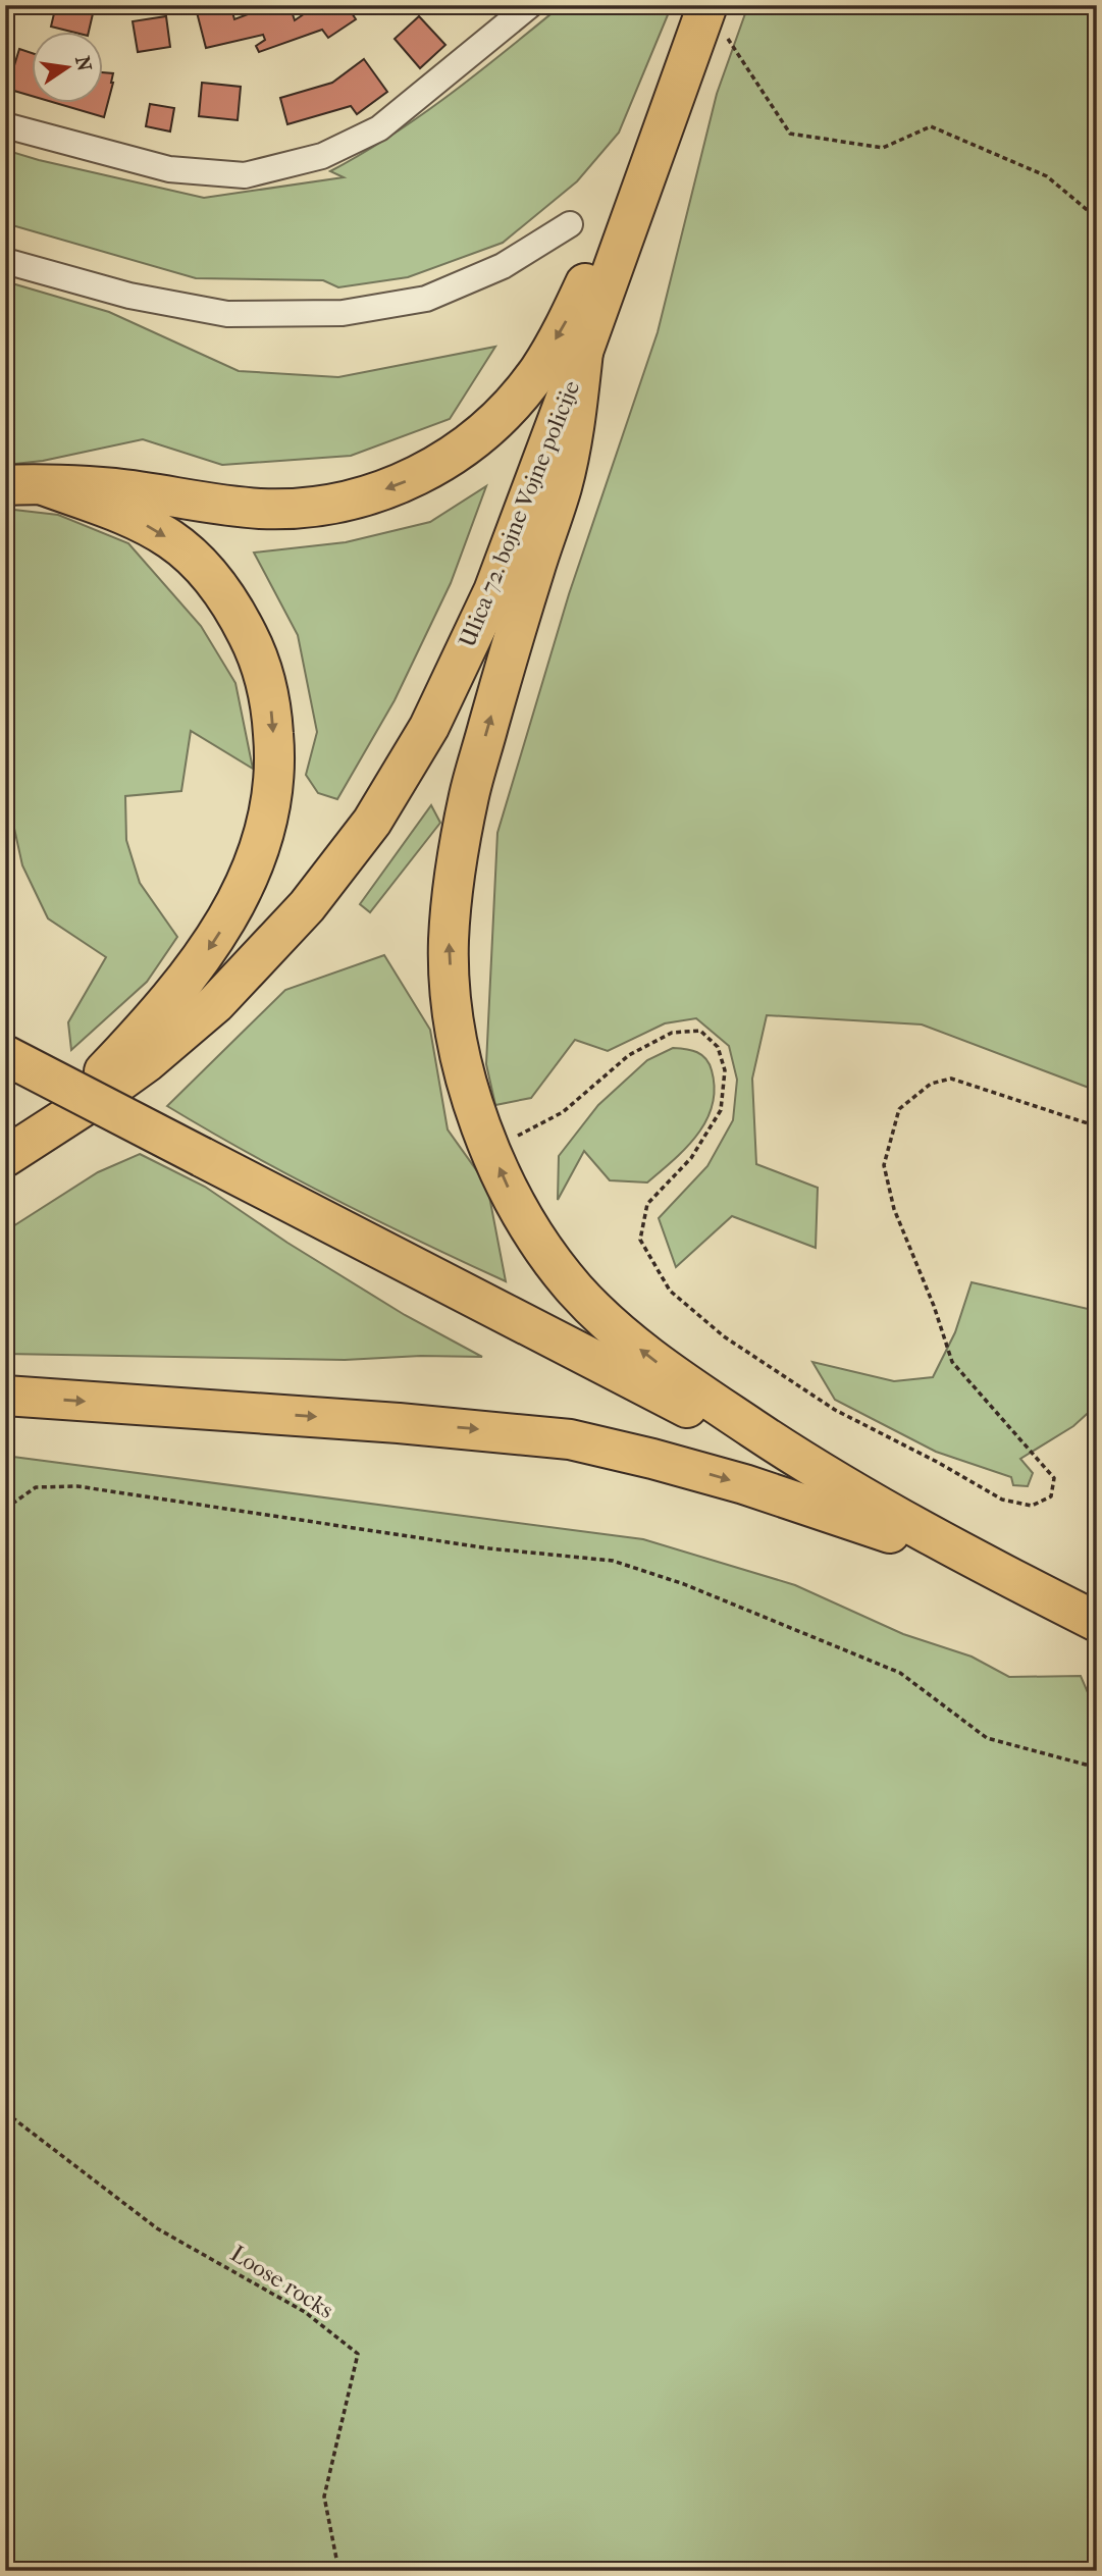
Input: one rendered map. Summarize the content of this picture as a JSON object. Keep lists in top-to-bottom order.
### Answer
{
  "streets": {
    "main road": ["Ulica 72. bojne Vojne policije"],
    "path": ["Loose rocks"]
  },
  "north": "right"
}
